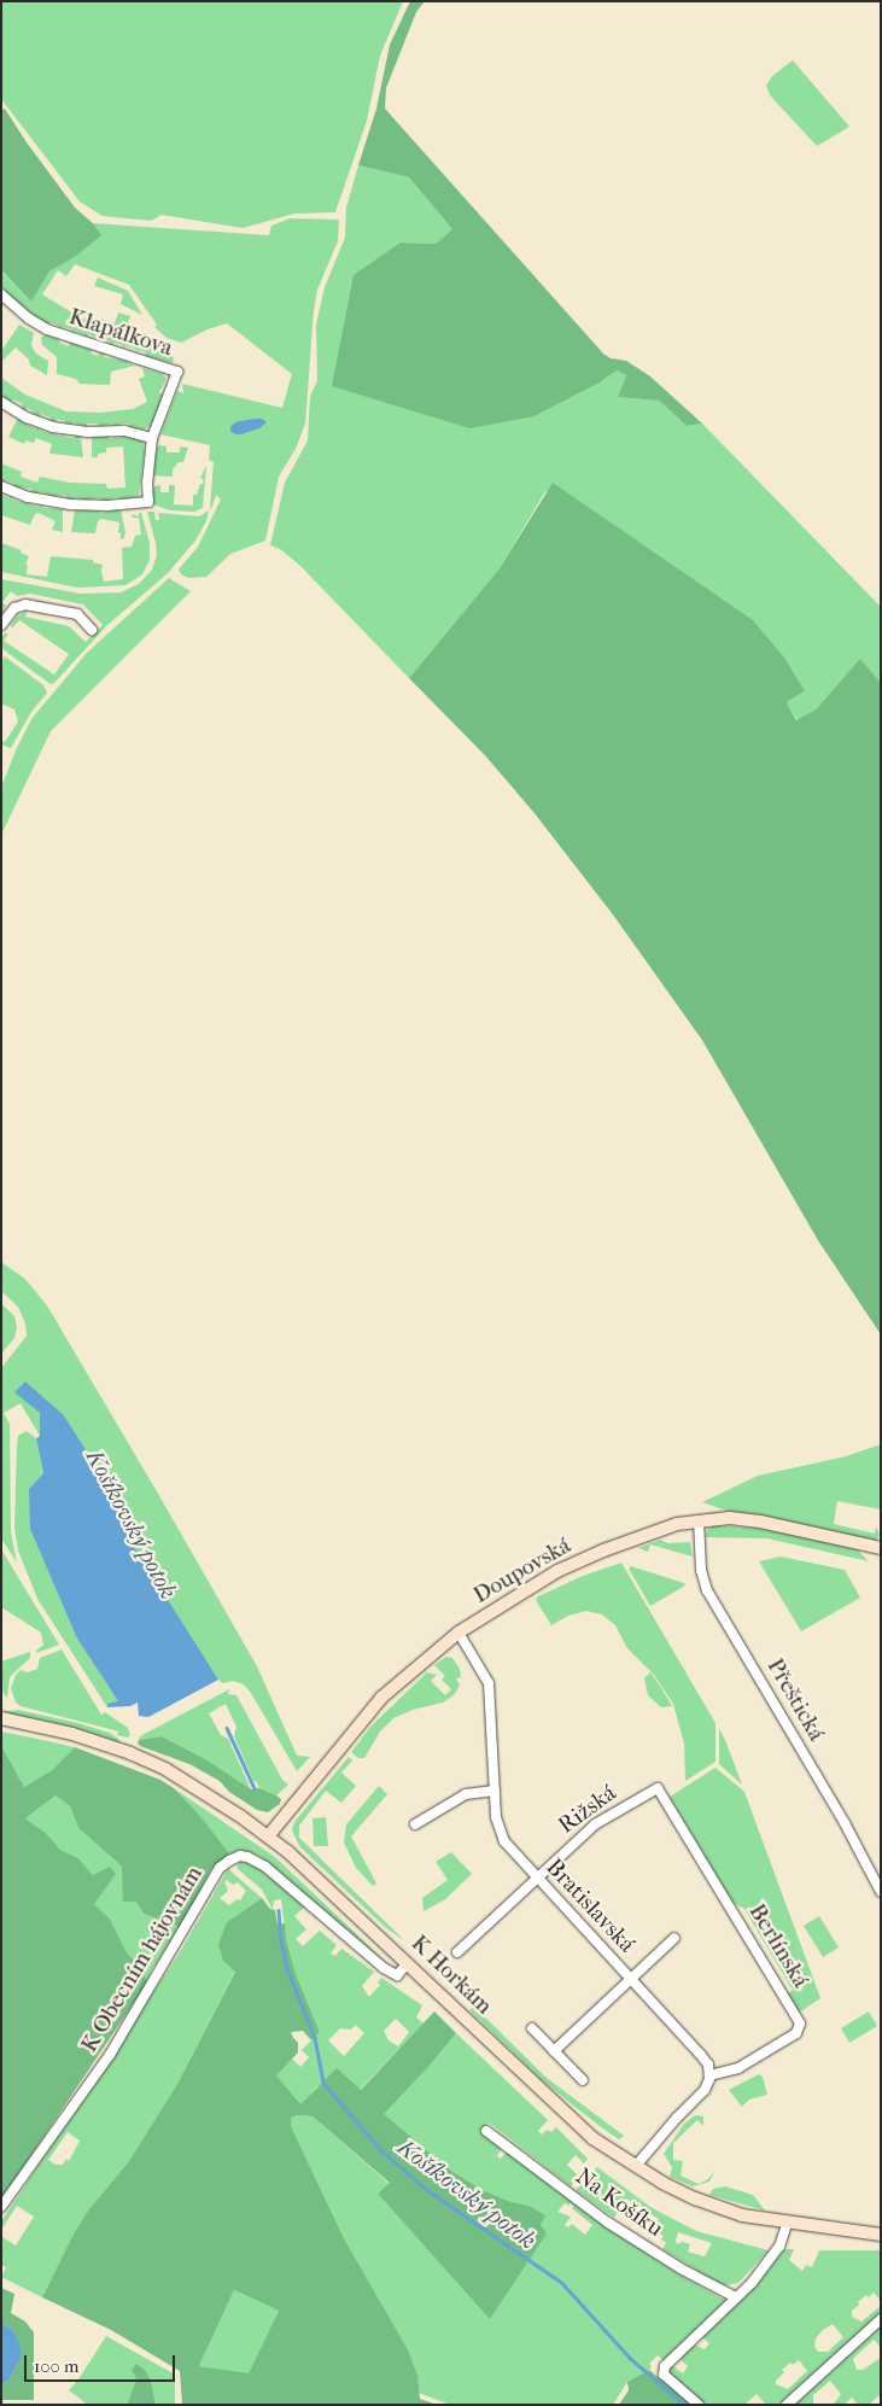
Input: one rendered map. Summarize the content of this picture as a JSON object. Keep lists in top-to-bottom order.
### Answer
{
  "streets": {
    "main road": ["Doupovská", "K Horkám"],
    "street": [
      "Klapálkova",
      "Přeštická",
      "Rižská",
      "Bratislavská",
      "Berlínská",
      "K Obecním hájovnám",
      "Na Košíku"
    ]
  },
  "crossings": [
    ["Doupovská", "Přeštická"],
    ["Doupovská", "Bratislavská"],
    ["Doupovská", "K Horkám"],
    ["Rižská", "Bratislavská"],
    ["Rižská", "Berlínská"],
    ["Bratislavská", "Berlínská"],
    ["K Obecním hájovnám", "K Horkám"]
  ],
  "water": ["Košíkovský potok"],
  "scale_bar": "100 m"
}
